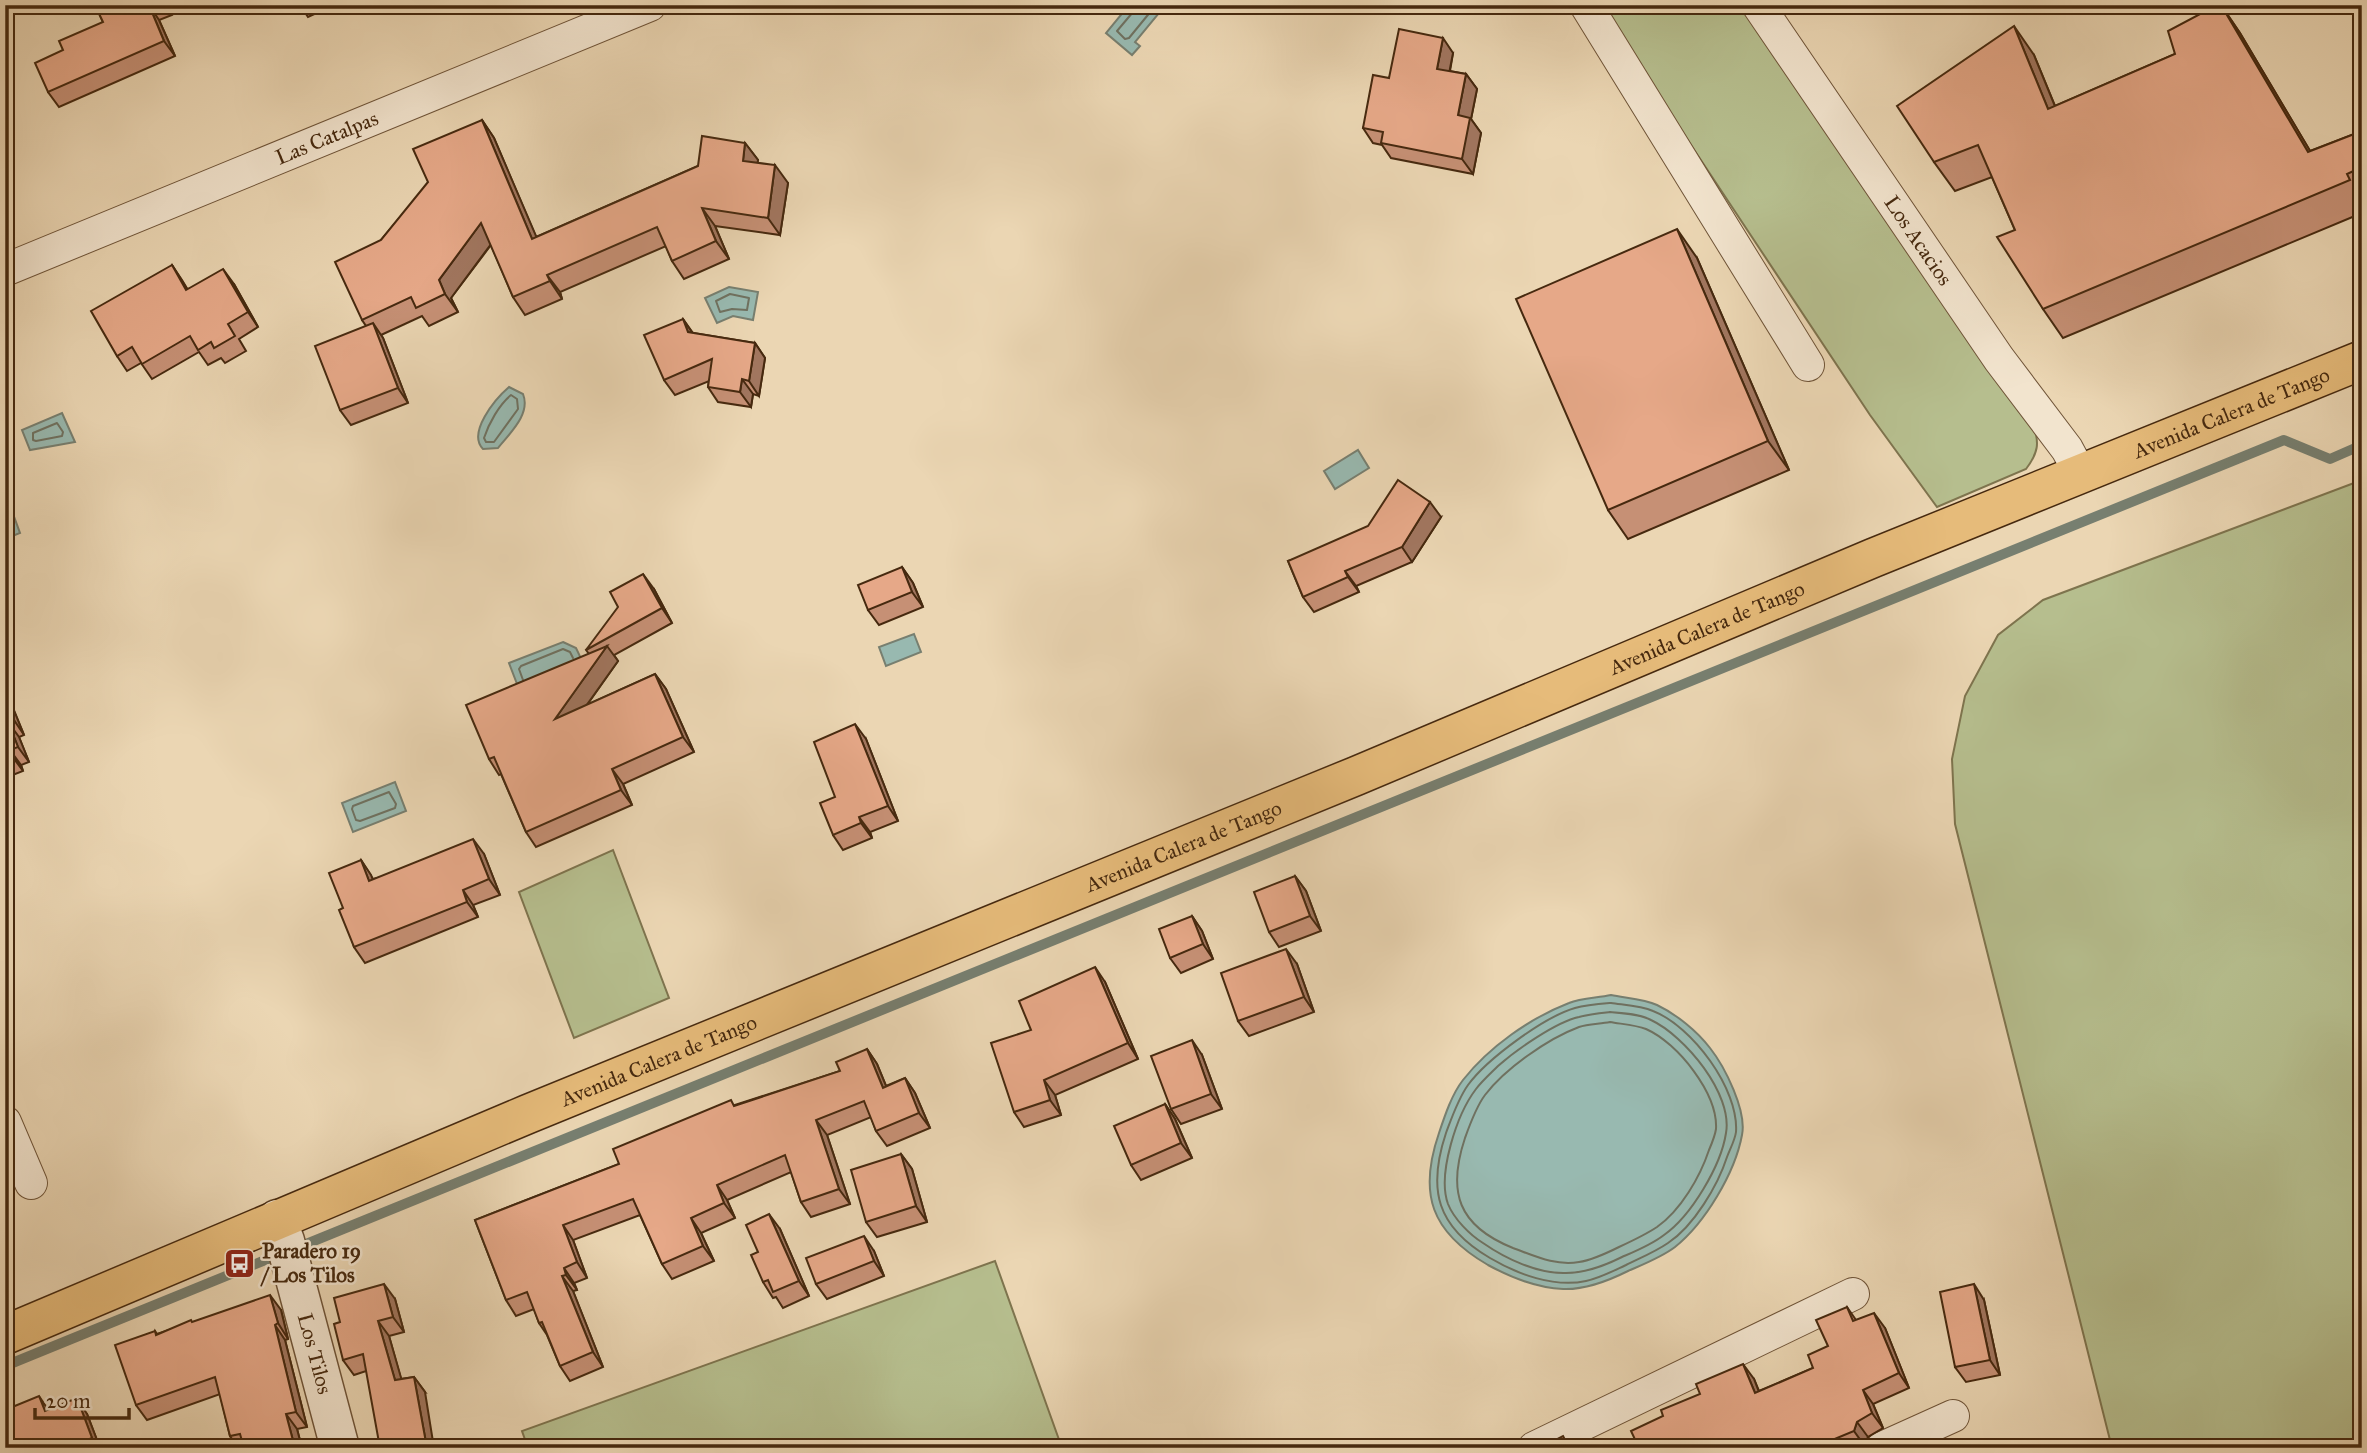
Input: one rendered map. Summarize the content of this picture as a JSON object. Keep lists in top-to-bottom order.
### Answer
{
  "streets": {
    "main road": ["Avenida Calera de Tango"],
    "street": ["Las Catalpas", "Los Acacios", "Los Tilos"]
  },
  "crossings": [
    ["Los Acacios", "Avenida Calera de Tango"],
    ["Avenida Calera de Tango", "Los Tilos"]
  ],
  "places": {
    "bus stop": ["Paradero 19 / Los Tilos"]
  },
  "scale_bar": "20 m"
}
